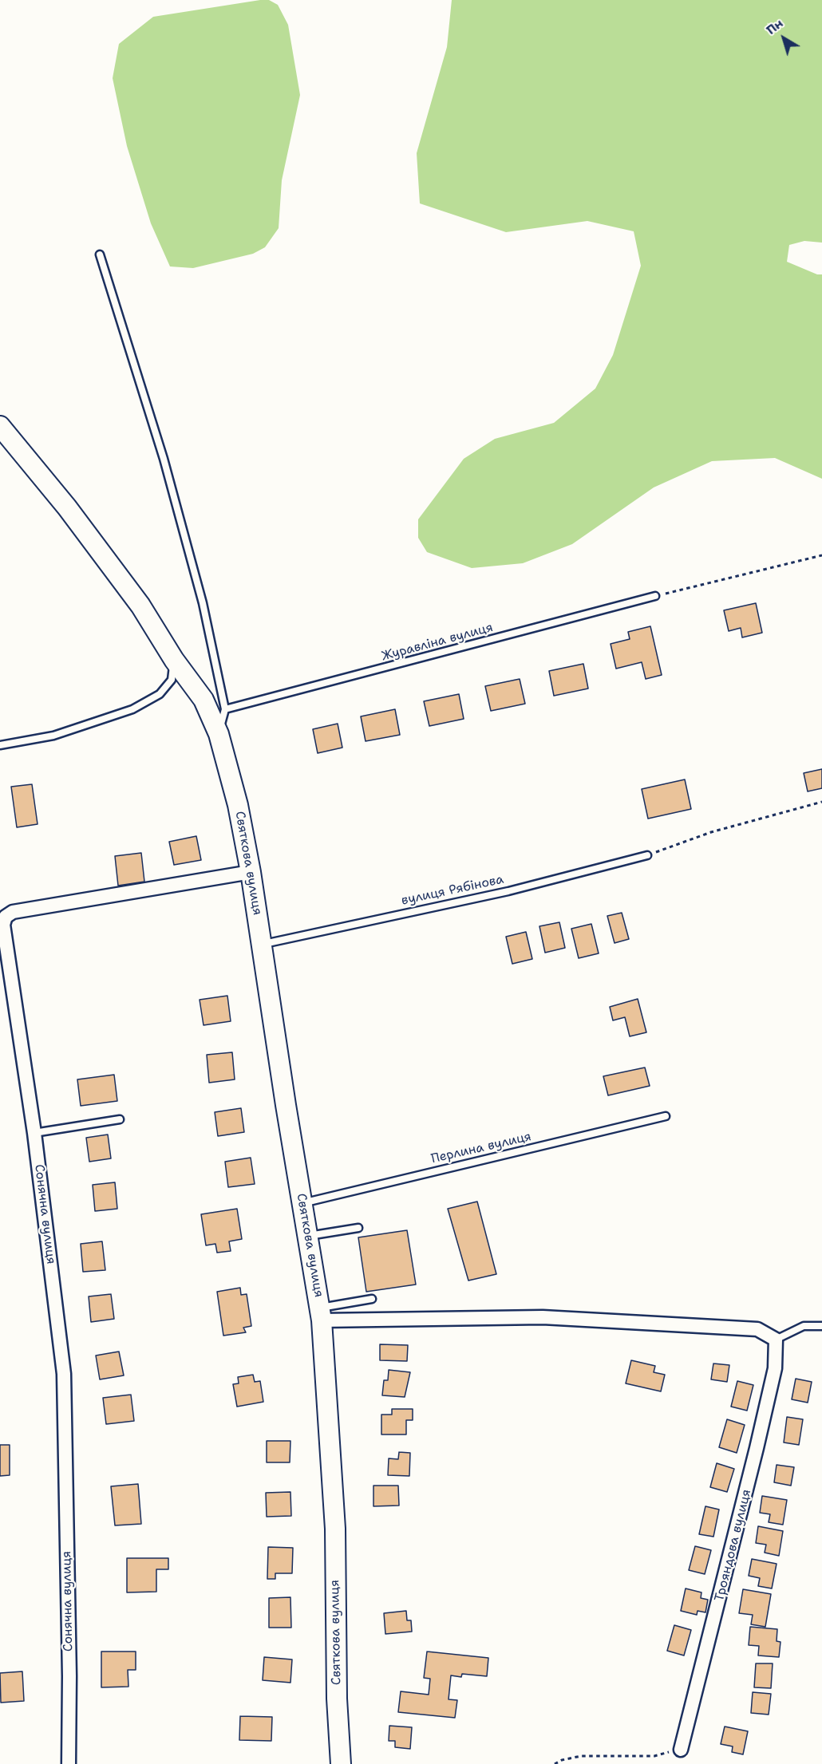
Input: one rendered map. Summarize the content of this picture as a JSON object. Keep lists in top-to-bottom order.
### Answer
{
  "streets": {
    "main road": ["Святкова вулиця"],
    "street": ["Сонячна вулиця", "Трояндова вулиця"],
    "lane": ["Журавліна вулиця", "вулиця Рябінова", "Перлина вулиця"]
  },
  "crossings": [
    ["Святкова вулиця", "вулиця Рябінова"],
    ["Святкова вулиця", "Перлина вулиця"],
    ["Святкова вулиця", "Сонячна вулиця"]
  ],
  "north": "top left"
}
